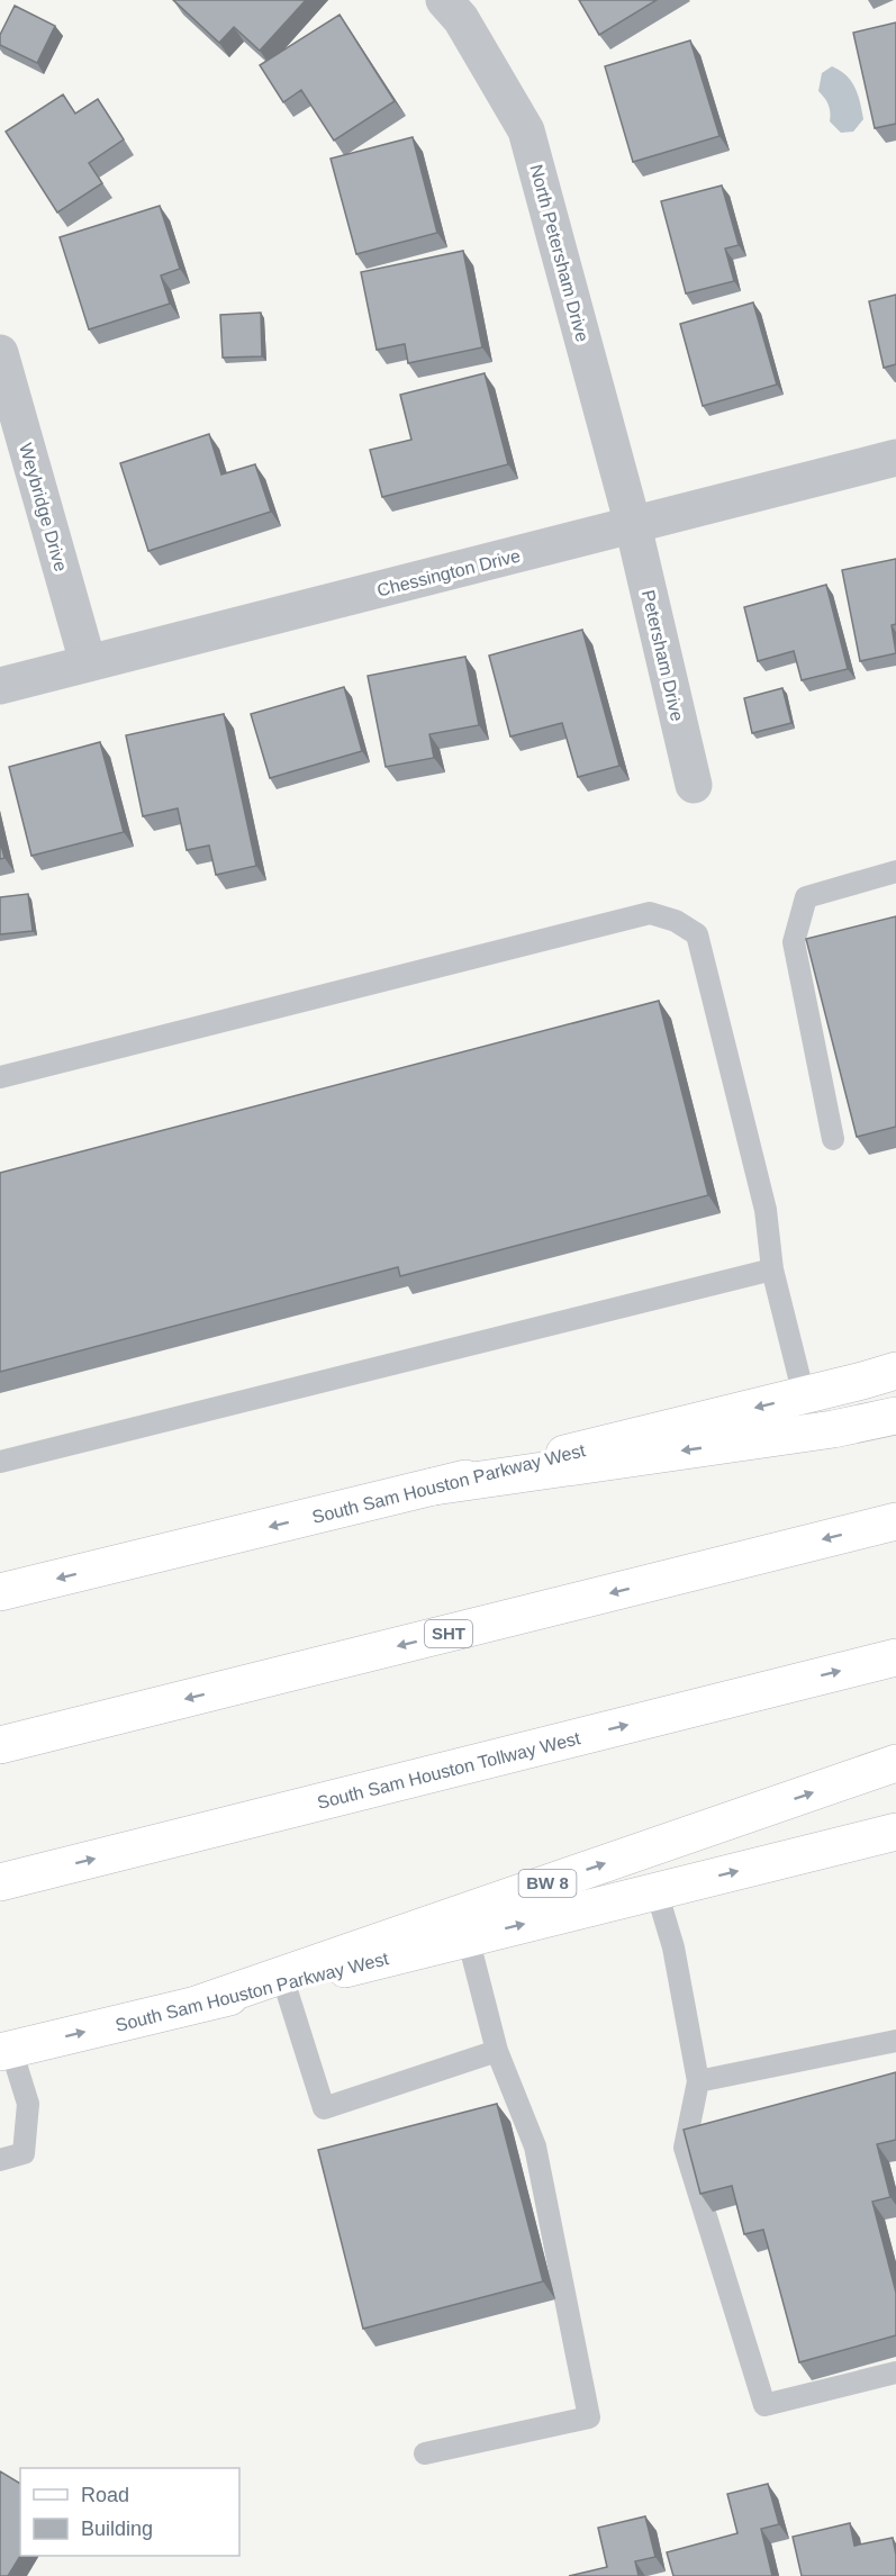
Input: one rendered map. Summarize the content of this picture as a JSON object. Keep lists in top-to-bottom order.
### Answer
{
  "streets": {
    "main road": [
      "South Sam Houston Parkway West",
      "SHT",
      "South Sam Houston Tollway West",
      "BW 8"
    ],
    "street": [
      "North Petersham Drive",
      "Weybridge Drive",
      "Chessington Drive",
      "Petersham Drive"
    ]
  },
  "crossings": [
    ["North Petersham Drive", "Chessington Drive"],
    ["North Petersham Drive", "Petersham Drive"],
    ["Weybridge Drive", "Chessington Drive"],
    ["Chessington Drive", "Petersham Drive"],
    ["South Sam Houston Parkway West", "BW 8"]
  ],
  "legend": ["Road", "Building"]
}
